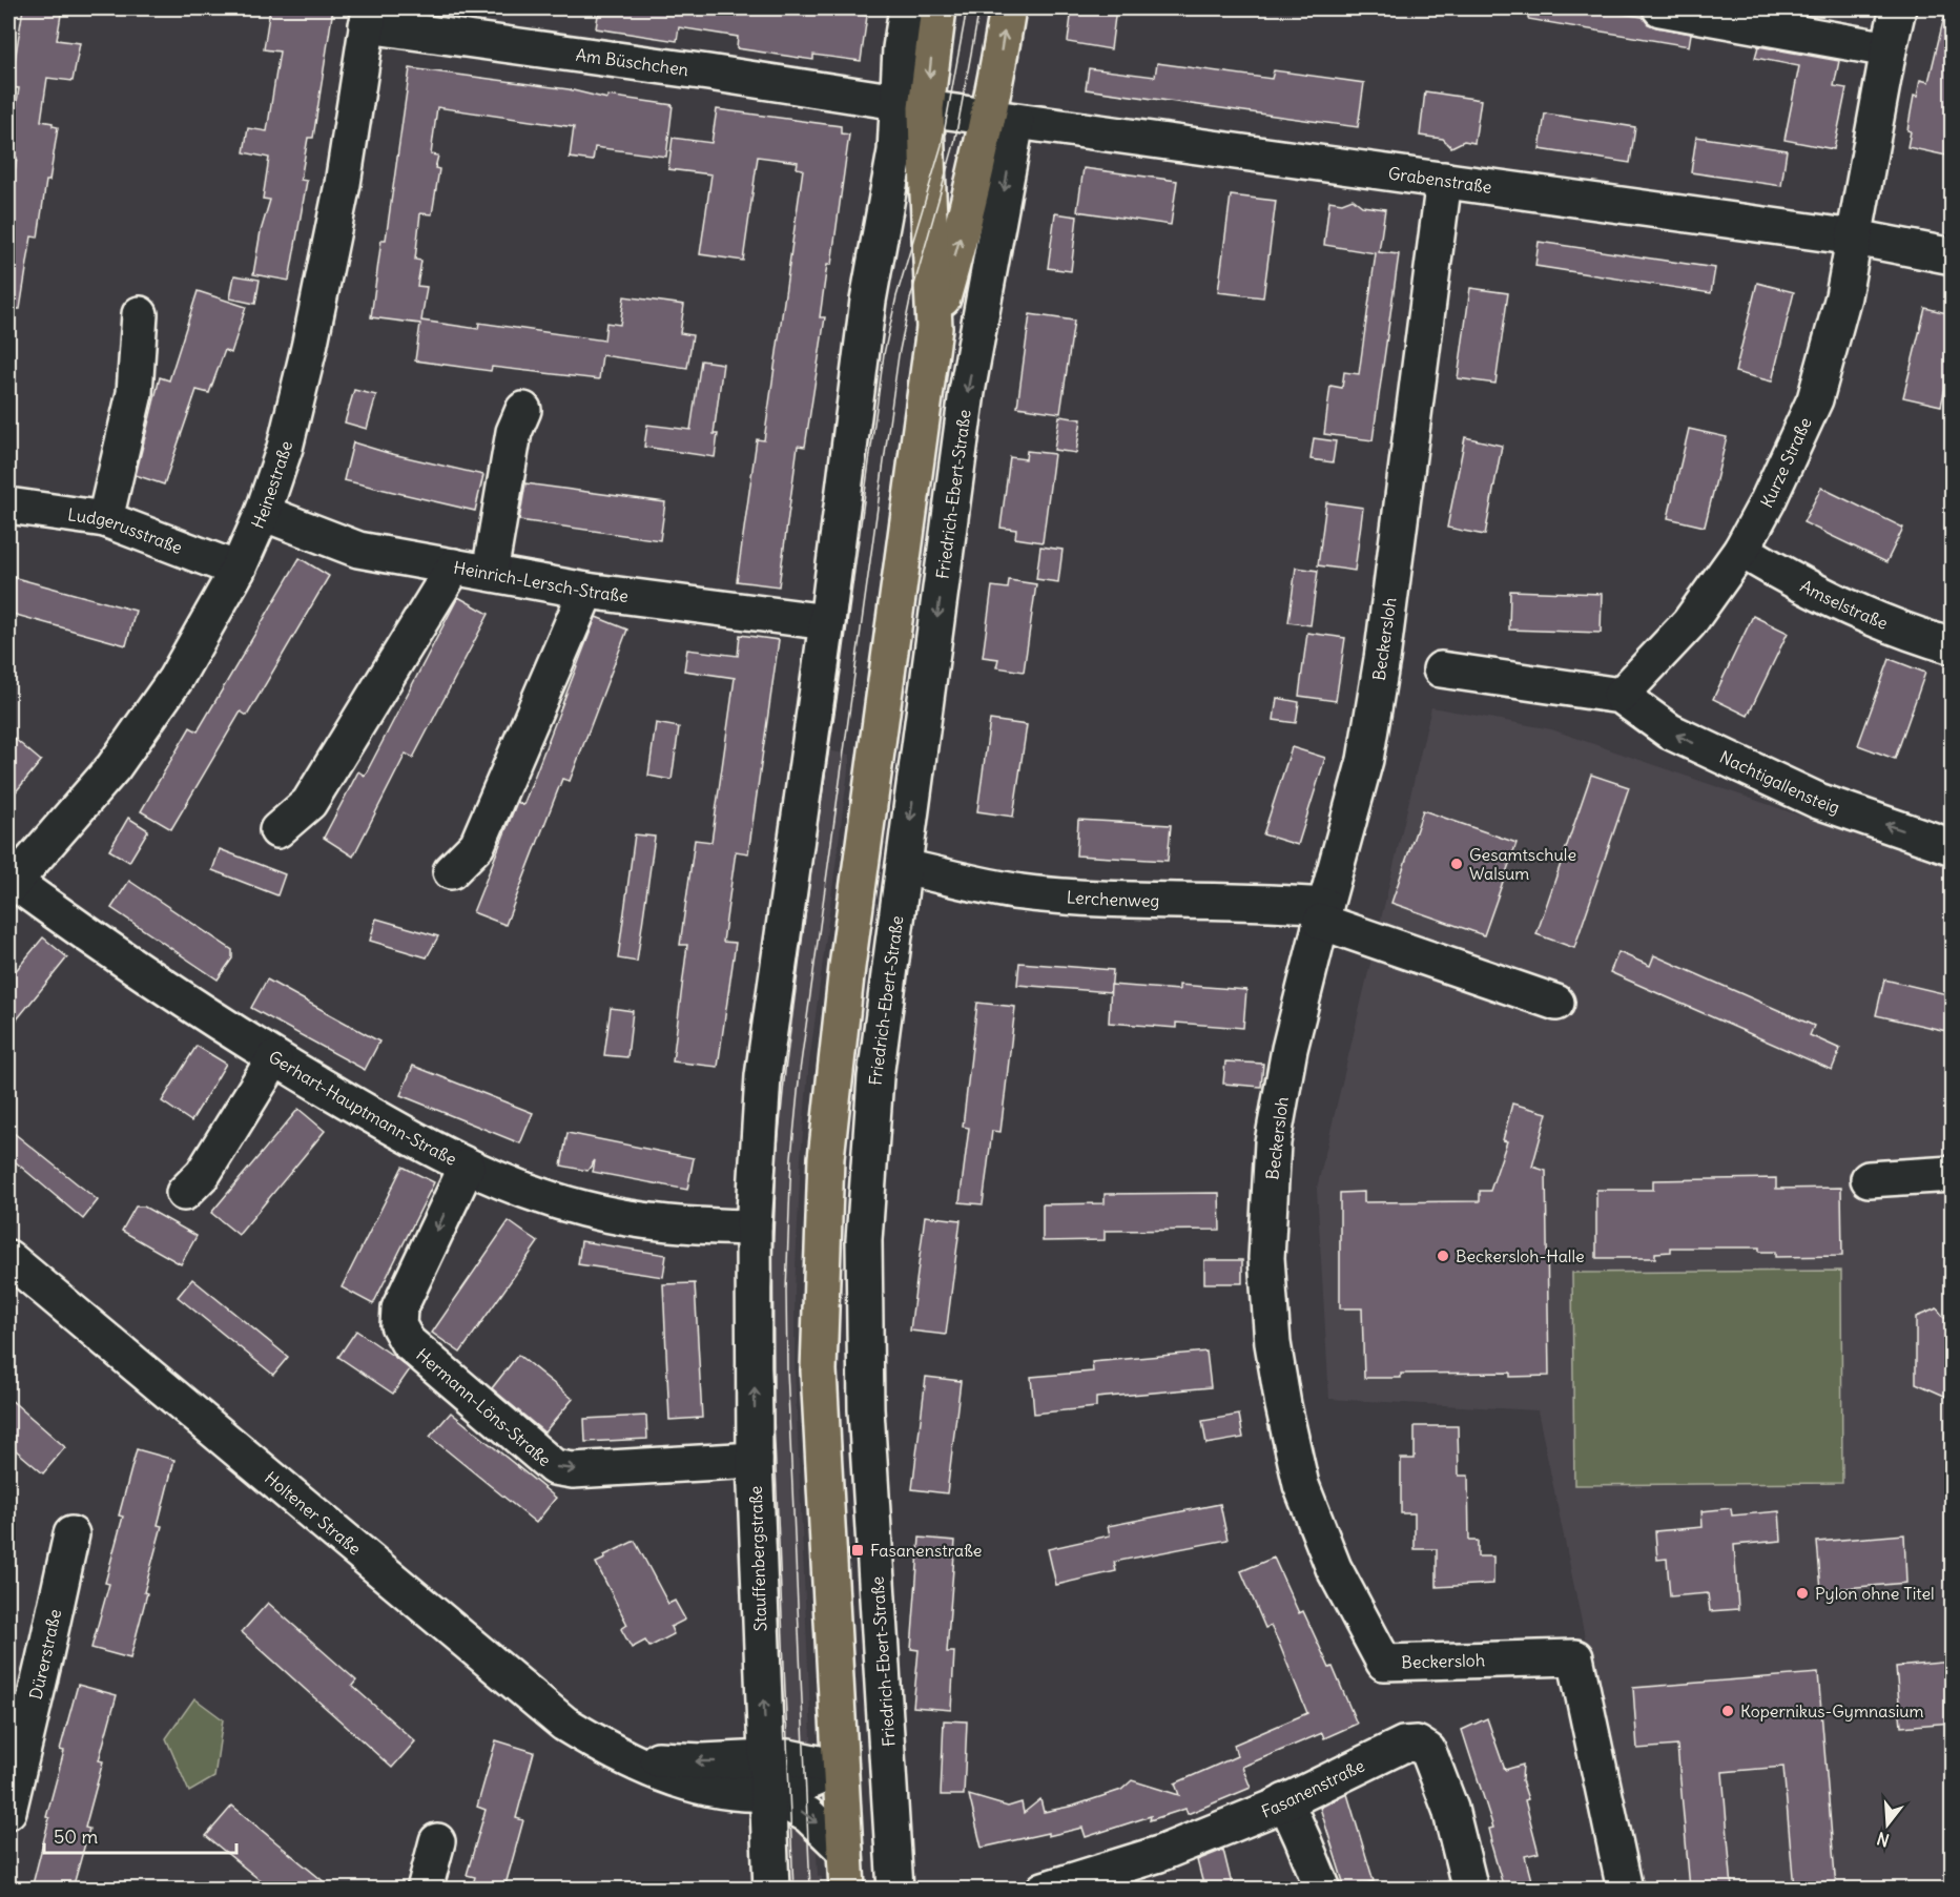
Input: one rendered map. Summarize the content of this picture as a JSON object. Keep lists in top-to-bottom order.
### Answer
{
  "streets": {
    "main road": ["Friedrich-Ebert-Straße"],
    "street": [
      "Am Büschchen",
      "Grabenstraße",
      "Kurze Straße",
      "Heinestraße",
      "Ludgerusstraße",
      "Heinrich-Lersch-Straße",
      "Amselstraße",
      "Beckersloh",
      "Nachtigallensteig",
      "Lerchenweg",
      "Gerhart-Hauptmann-Straße",
      "Hermann-Löns-Straße",
      "Holtener Straße",
      "Stauffenbergstraße",
      "Dürerstraße",
      "Fasanenstraße"
    ]
  },
  "crossings": [
    ["Am Büschchen", "Grabenstraße"],
    ["Am Büschchen", "Heinestraße"],
    ["Am Büschchen", "Friedrich-Ebert-Straße"],
    ["Am Büschchen", "Stauffenbergstraße"],
    ["Grabenstraße", "Kurze Straße"],
    ["Grabenstraße", "Friedrich-Ebert-Straße"],
    ["Grabenstraße", "Beckersloh"],
    ["Grabenstraße", "Stauffenbergstraße"],
    ["Kurze Straße", "Amselstraße"],
    ["Kurze Straße", "Nachtigallensteig"],
    ["Heinestraße", "Ludgerusstraße"],
    ["Heinestraße", "Heinrich-Lersch-Straße"],
    ["Heinestraße", "Gerhart-Hauptmann-Straße"],
    ["Friedrich-Ebert-Straße", "Lerchenweg"],
    ["Friedrich-Ebert-Straße", "Holtener Straße"],
    ["Friedrich-Ebert-Straße", "Stauffenbergstraße"],
    ["Heinrich-Lersch-Straße", "Stauffenbergstraße"],
    ["Beckersloh", "Lerchenweg"],
    ["Gerhart-Hauptmann-Straße", "Hermann-Löns-Straße"],
    ["Gerhart-Hauptmann-Straße", "Stauffenbergstraße"],
    ["Hermann-Löns-Straße", "Stauffenbergstraße"],
    ["Holtener Straße", "Stauffenbergstraße"]
  ],
  "one_way": ["Nachtigallensteig"],
  "places": {
    "other": [
      "Gesamtschule Walsum",
      "Beckersloh-Halle",
      "Pylon ohne Titel",
      "Kopernikus-Gymnasium"
    ],
    "transit": ["Fasanenstraße"]
  },
  "scale_bar": "50 m",
  "north": "bottom"
}
